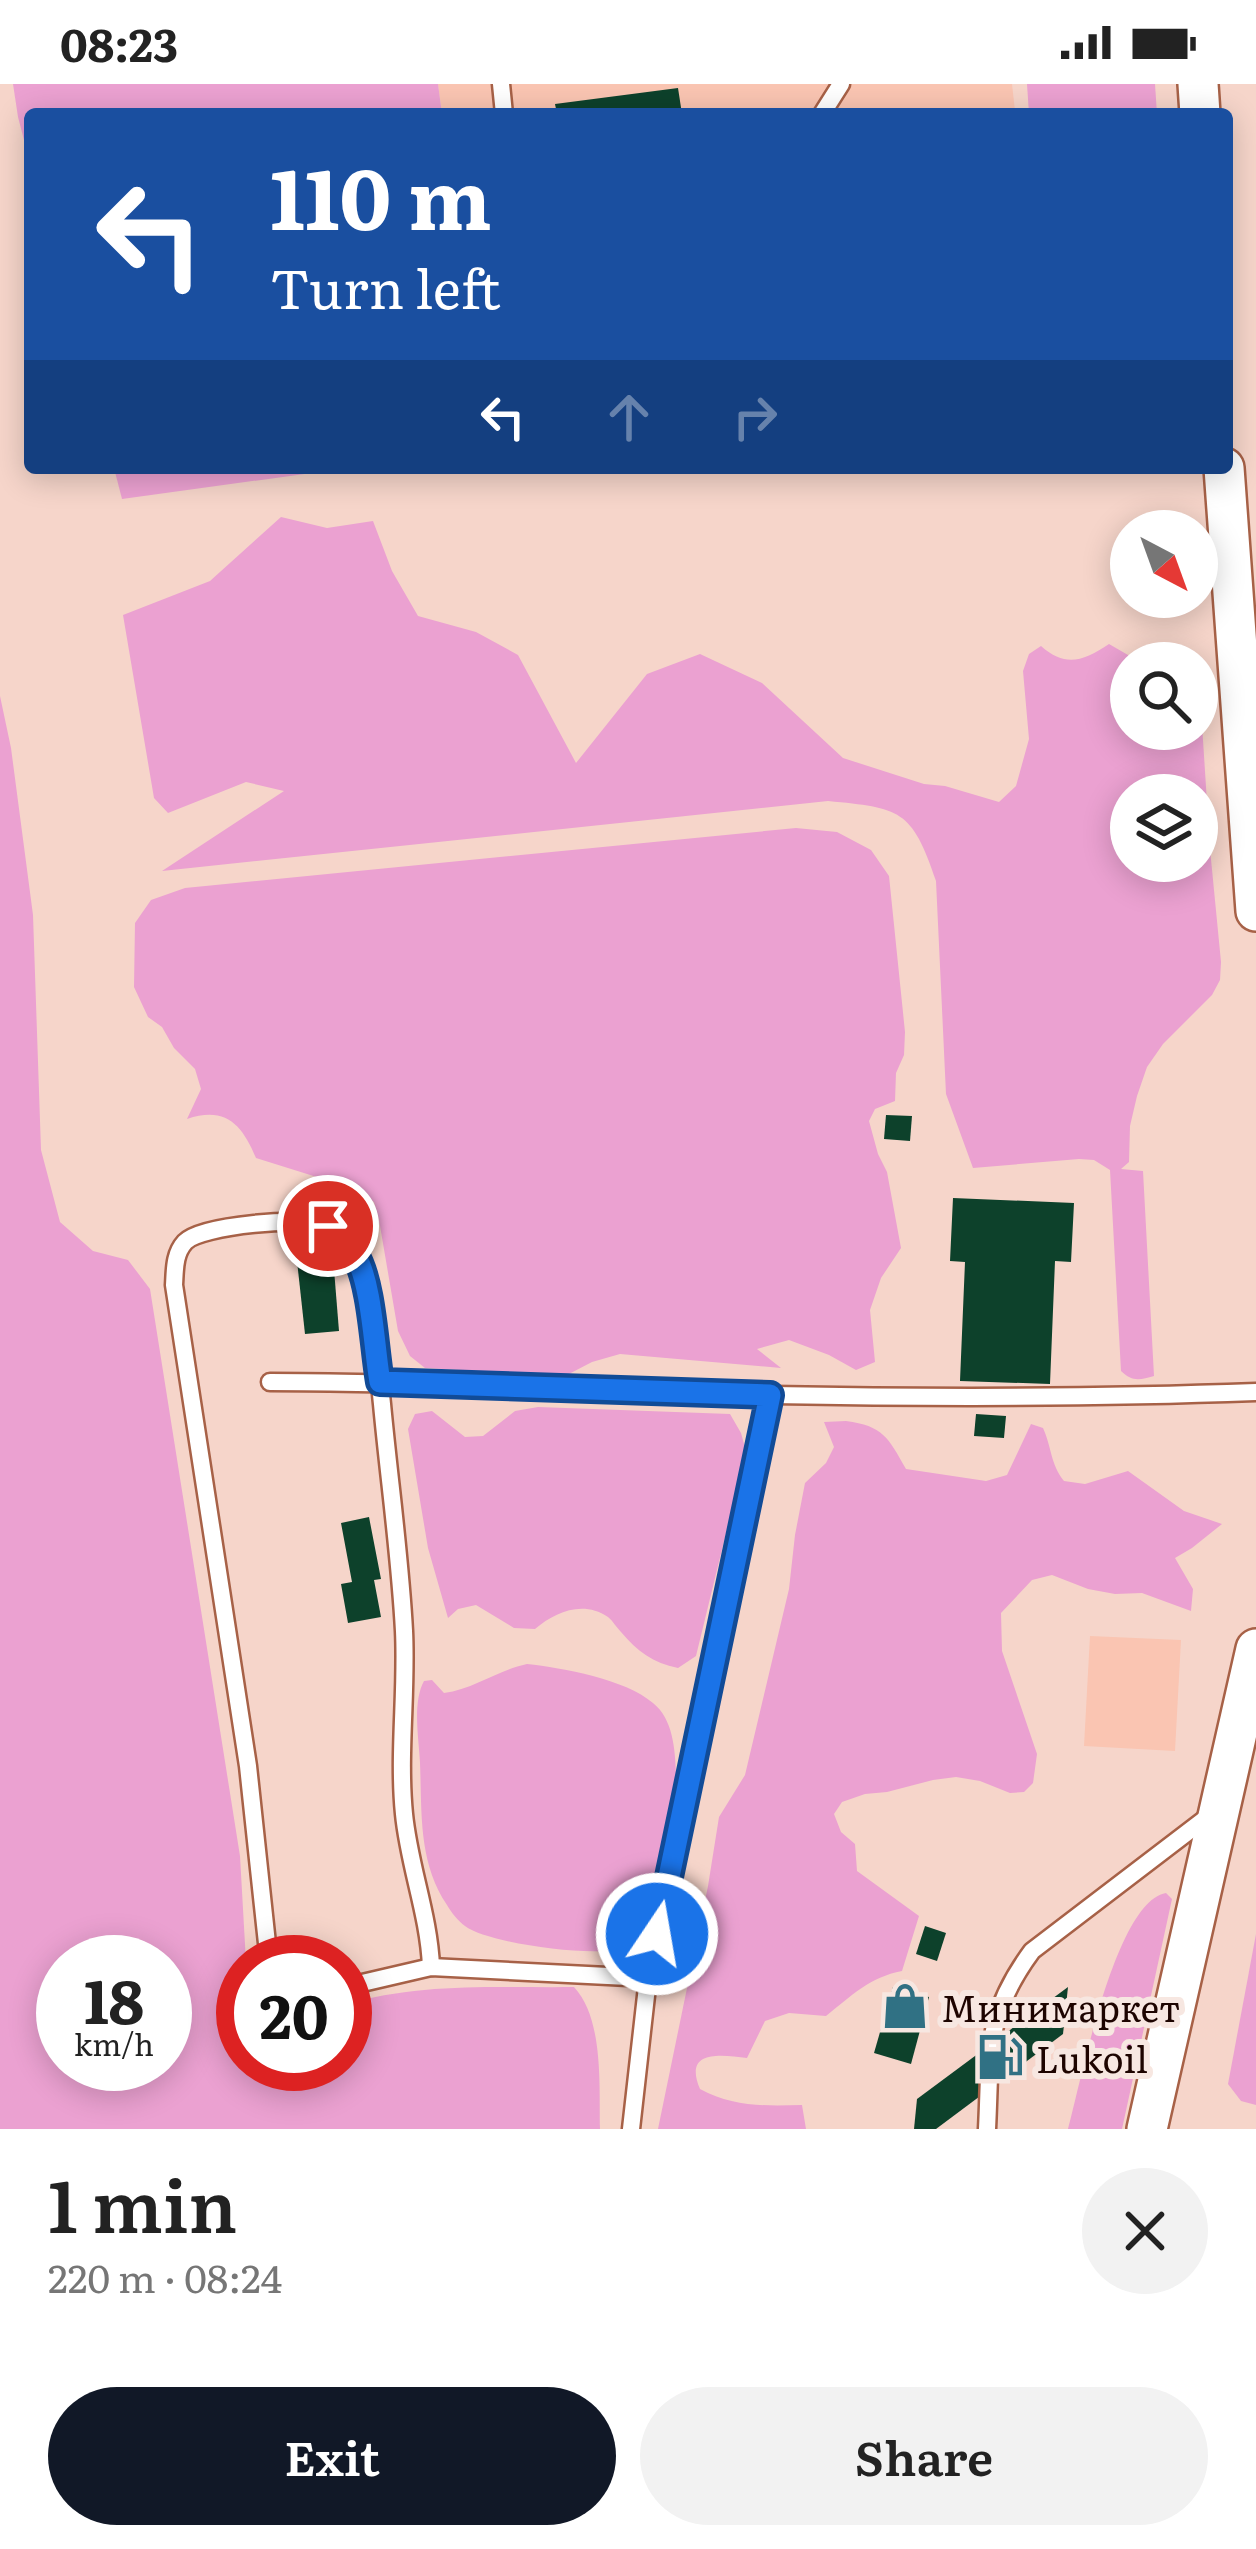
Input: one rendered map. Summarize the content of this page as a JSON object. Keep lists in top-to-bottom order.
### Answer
{
  "places": {
    "shop": ["Минимаркет"],
    "fuel station": ["Lukoil"]
  },
  "north": "bottom right",
  "page": {
    "status": "08:23",
    "turn": ["110 m", "Turn left"],
    "speed": "18 km/h",
    "limit": "20",
    "heading": ["1 min", "220 m · 08:24"],
    "buttons": ["Exit", "Share"]
  }
}
